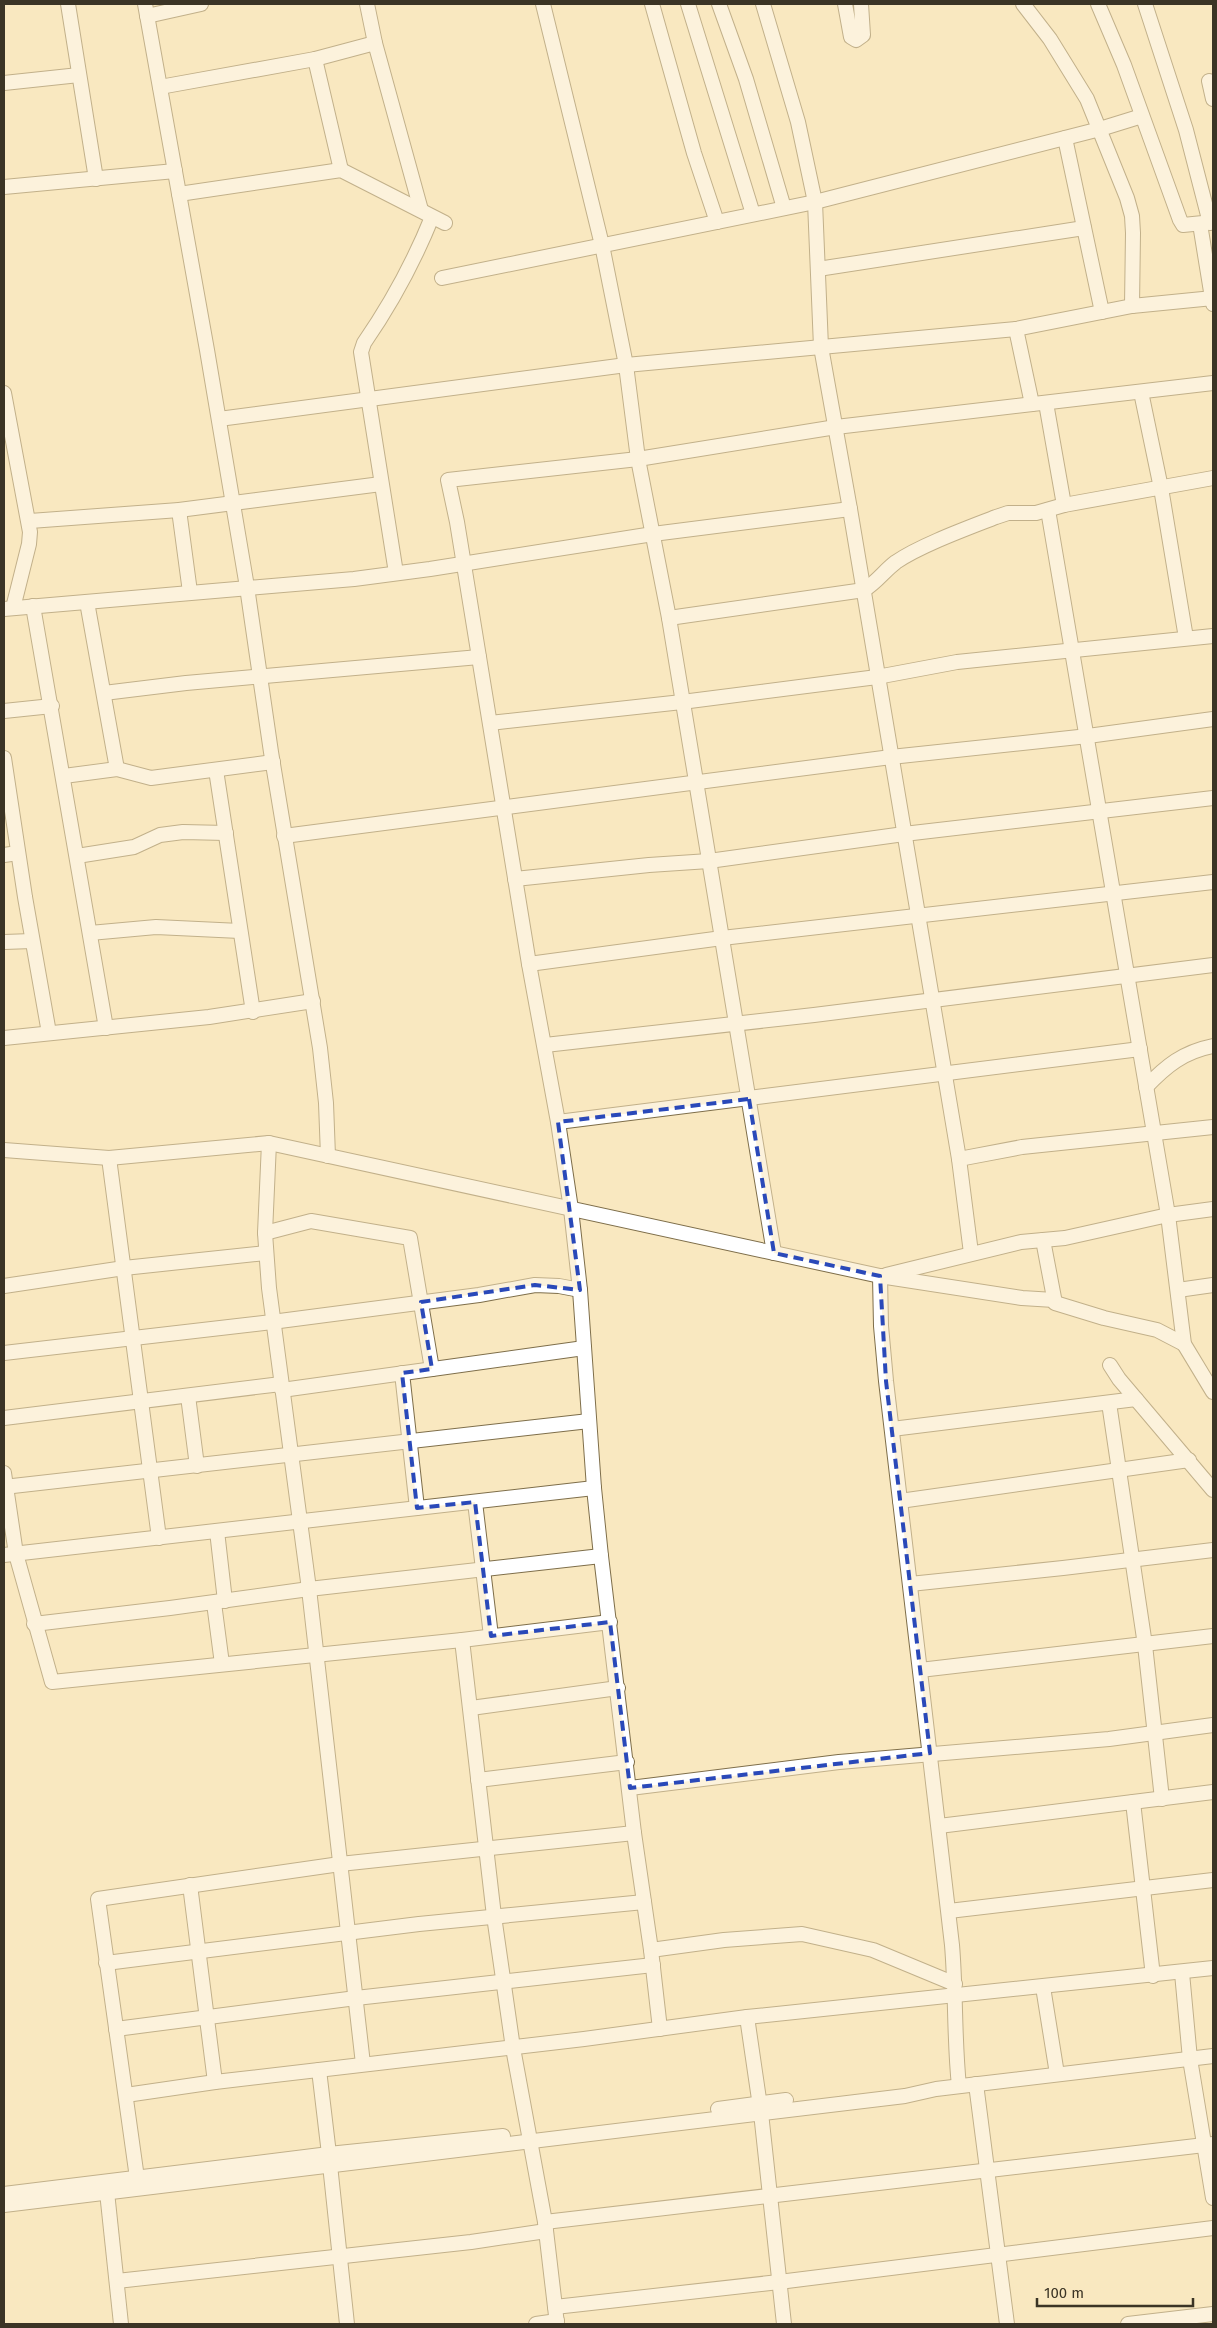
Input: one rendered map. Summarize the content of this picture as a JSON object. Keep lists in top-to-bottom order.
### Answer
{
  "scale_bar": "100 m"
}
